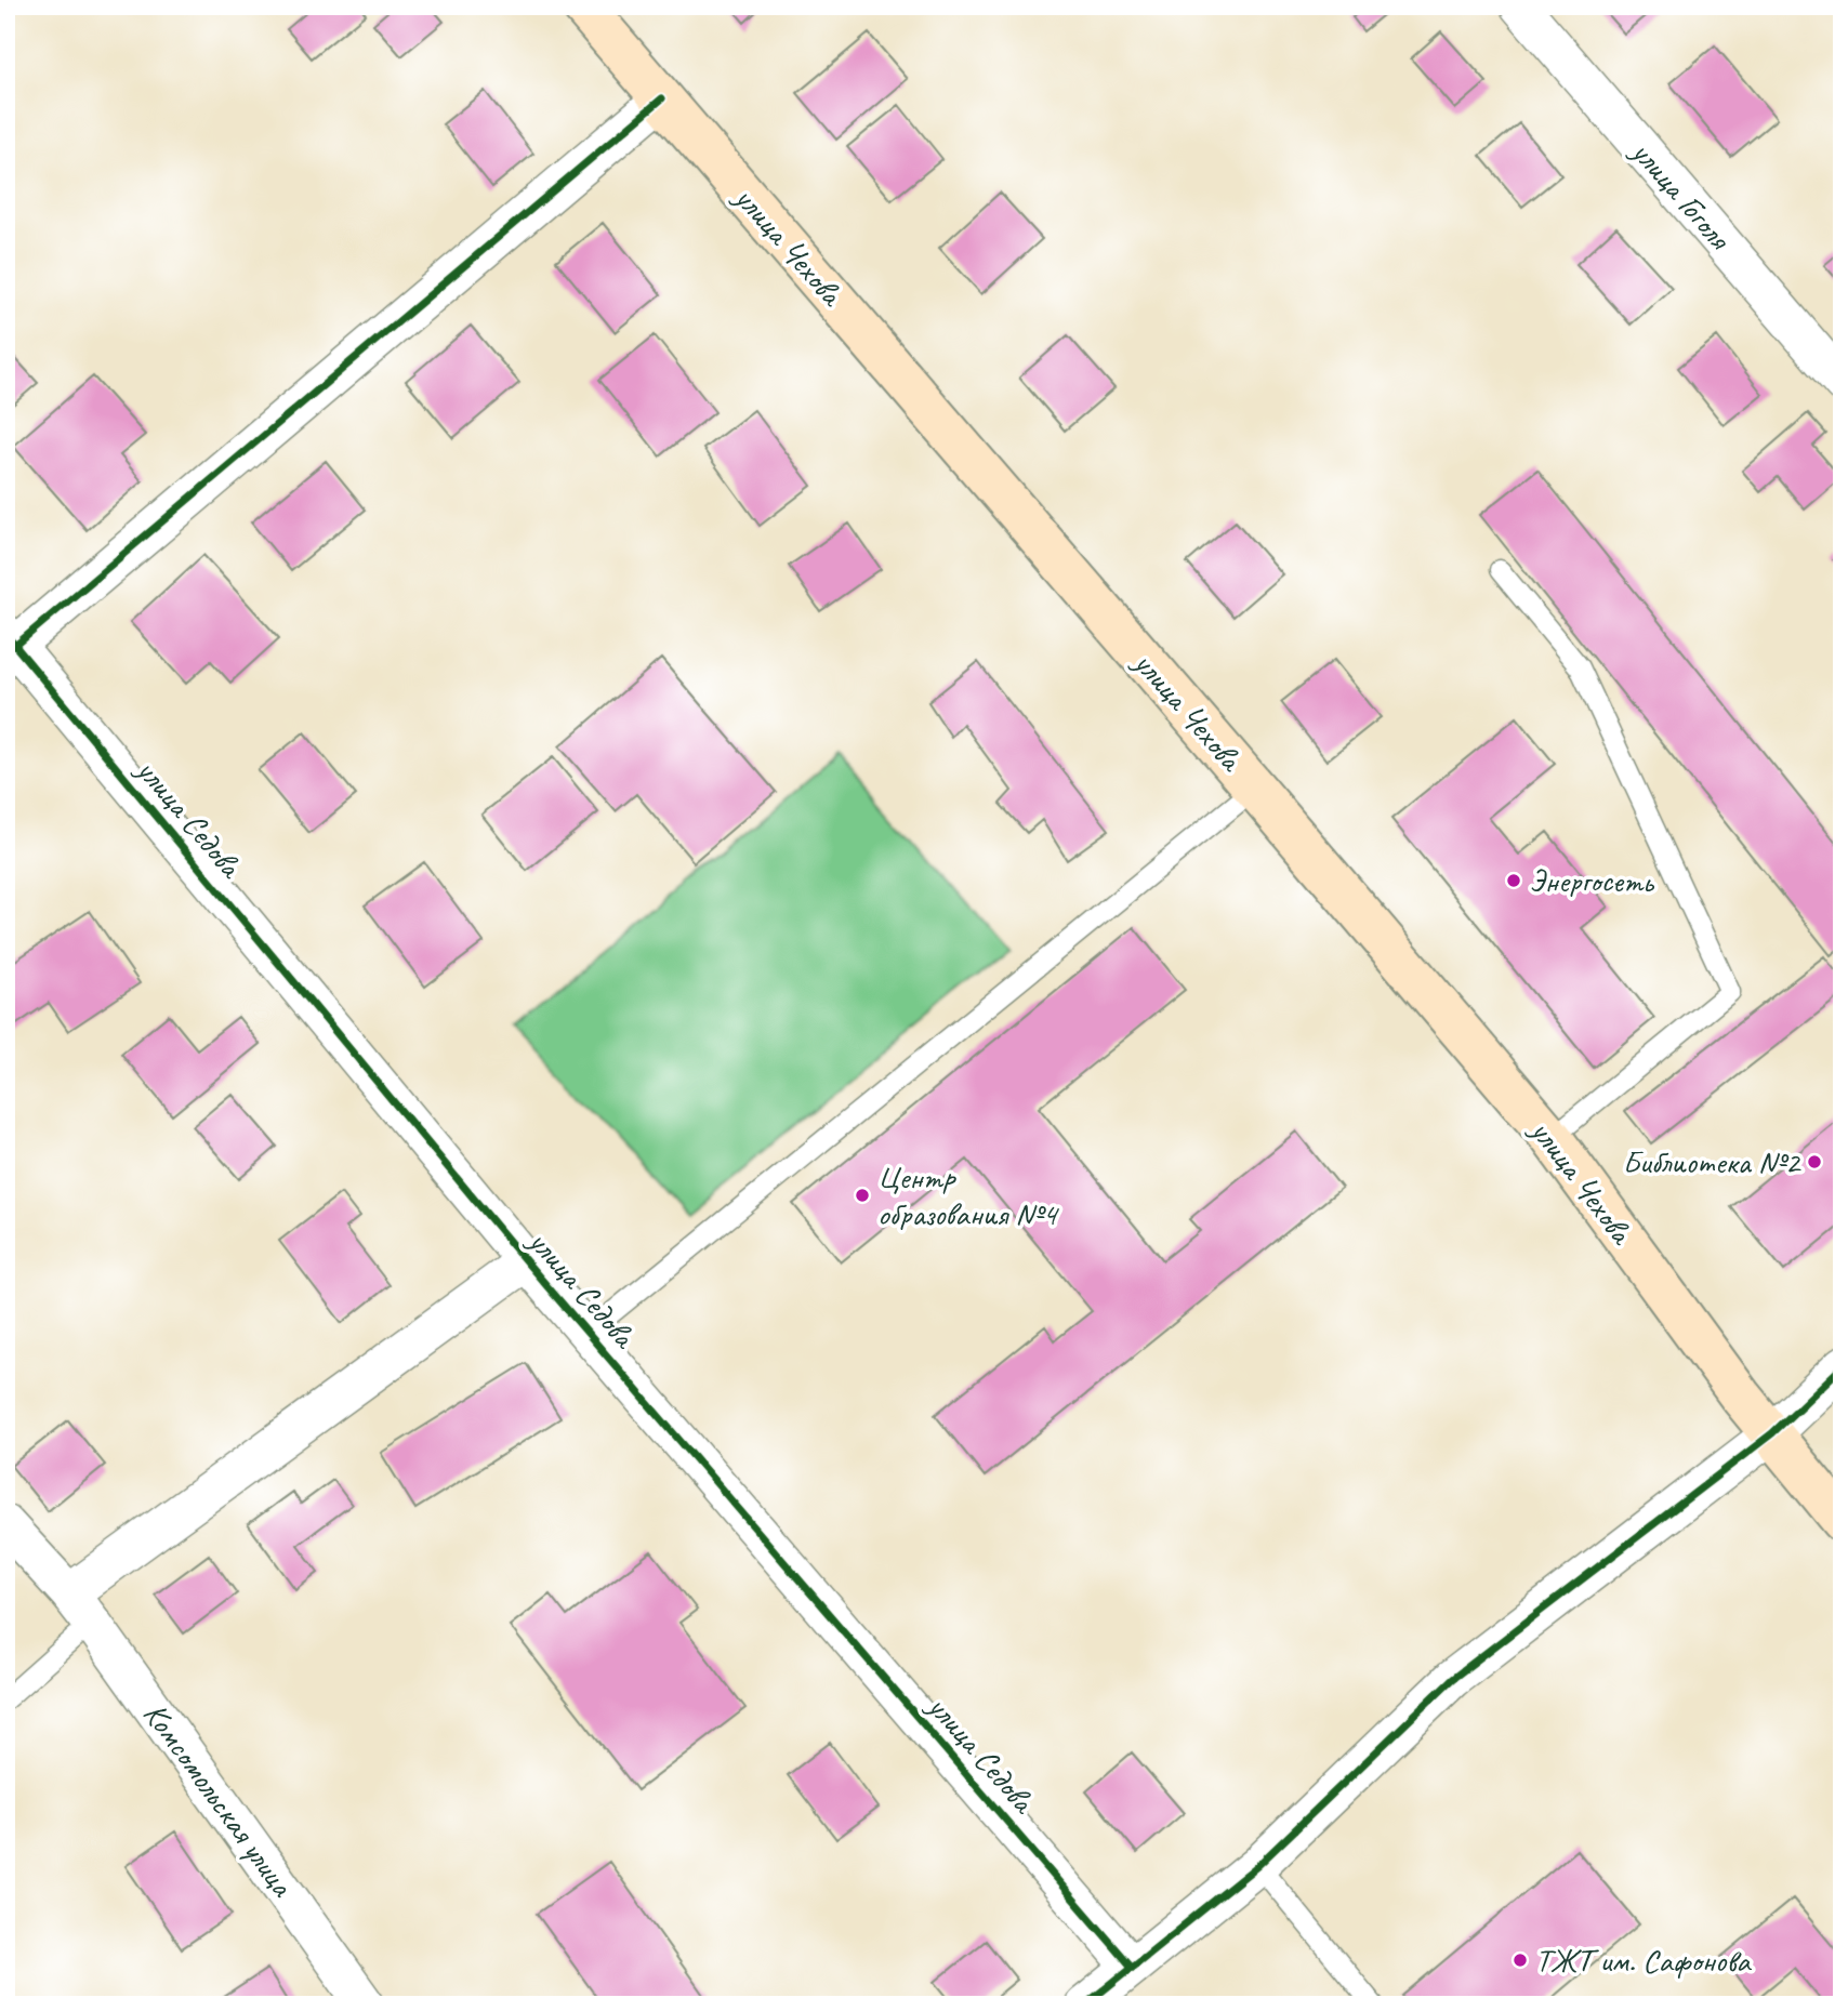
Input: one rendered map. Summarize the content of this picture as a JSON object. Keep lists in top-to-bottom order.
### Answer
{
  "streets": {
    "main road": ["улица Чехова"],
    "street": ["улица Гоголя", "улица Седова", "Комсомольская улица"]
  },
  "places": [
    "Энергосеть",
    "Библиотека №2",
    "Центр образования №4",
    "ТЖТ им. Сафонова"
  ]
}
